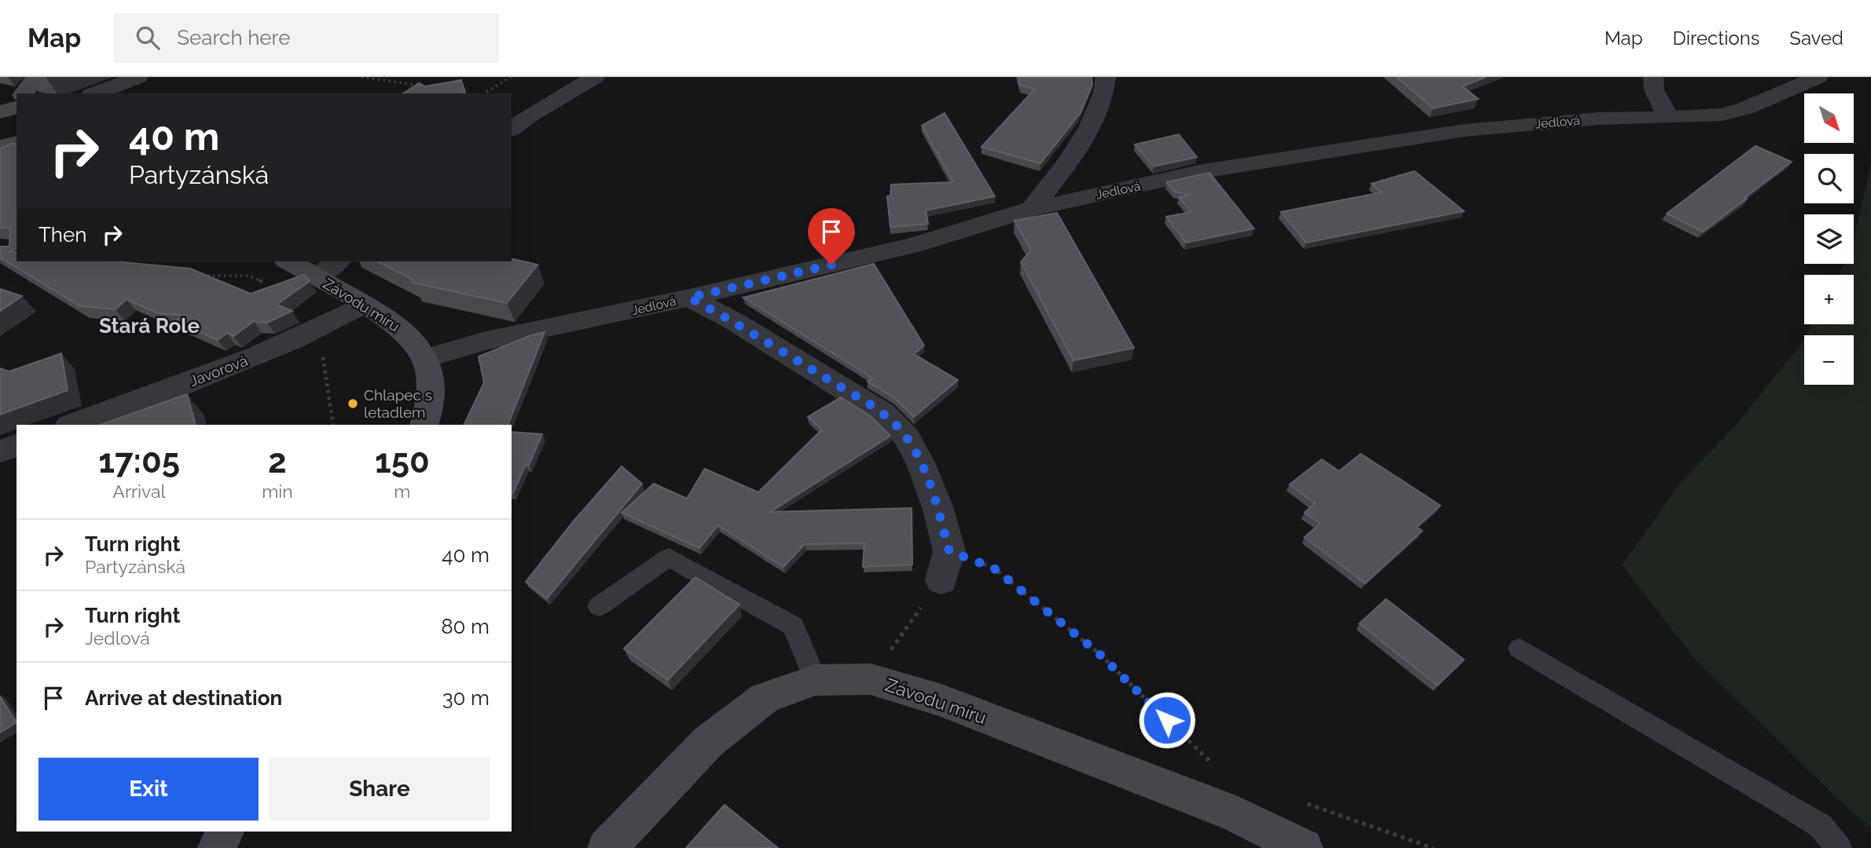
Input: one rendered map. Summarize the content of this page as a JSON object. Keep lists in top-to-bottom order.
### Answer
{
  "streets": {
    "main road": ["Závodu míru"],
    "street": ["Jedlová", "Javorová"]
  },
  "crossings": [
    ["Jedlová", "Závodu míru"],
    ["Závodu míru", "Javorová"]
  ],
  "districts": ["Stará Role"],
  "places": ["Chlapec s letadlem"],
  "north": "bottom right",
  "page": {
    "header": "Map",
    "search": "Search here",
    "nav": ["Map", "Directions", "Saved"],
    "map_buttons": ["+", "−"],
    "turn": ["40 m", "Partyzánská"],
    "then": "Then",
    "eta": [
      "17:05",
      "Arrival",
      "2",
      "min",
      "150",
      "m"
    ],
    "list": [
      {
        "name": "Turn right",
        "note": "Partyzánská",
        "value": "40 m"
      },
      {
        "name": "Turn right",
        "note": "Jedlová",
        "value": "80 m"
      },
      {
        "name": "Arrive at destination",
        "value": "30 m"
      }
    ],
    "buttons": ["Exit", "Share"]
  }
}
